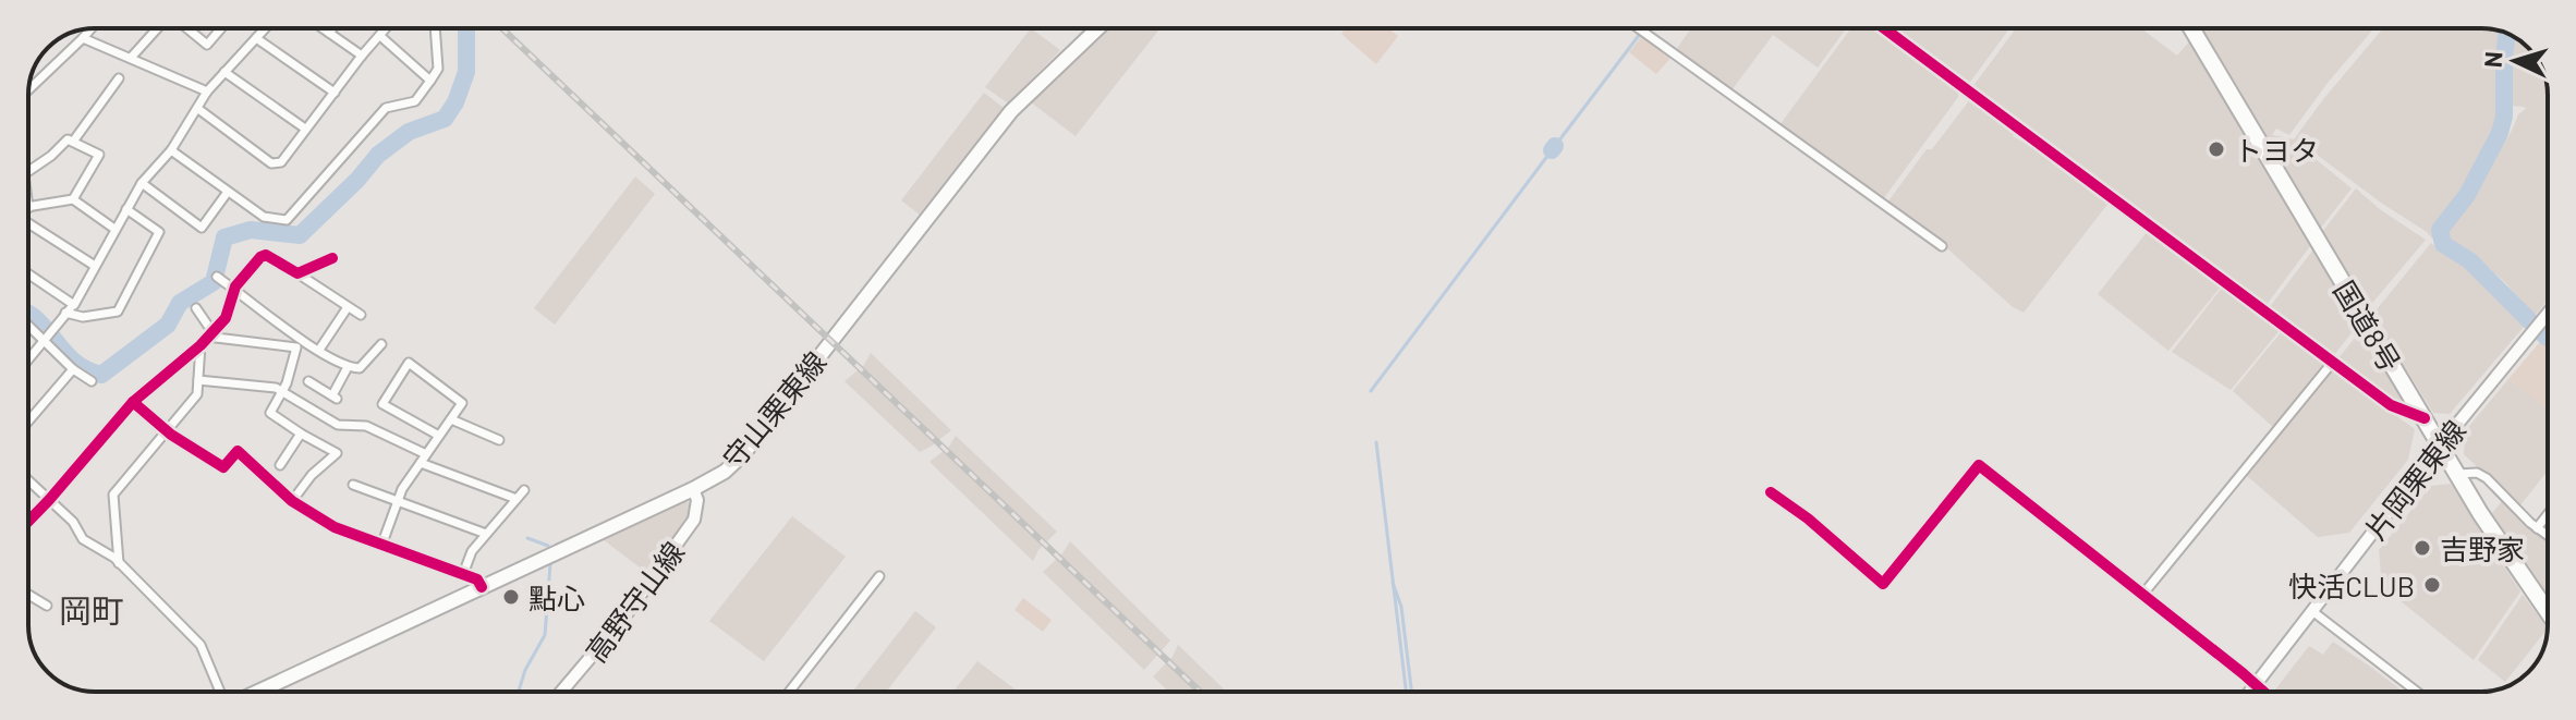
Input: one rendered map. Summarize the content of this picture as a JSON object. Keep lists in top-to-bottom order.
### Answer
{
  "streets": {
    "highway": ["国道8号"],
    "main road": ["守山栗東線", "片岡栗東線", "高野守山線"]
  },
  "crossings": [
    ["国道8号", "片岡栗東線"],
    ["守山栗東線", "高野守山線"]
  ],
  "districts": ["岡町"],
  "places": [
    "トヨタ",
    "吉野家",
    "快活CLUB",
    "點心"
  ],
  "north": "left"
}
